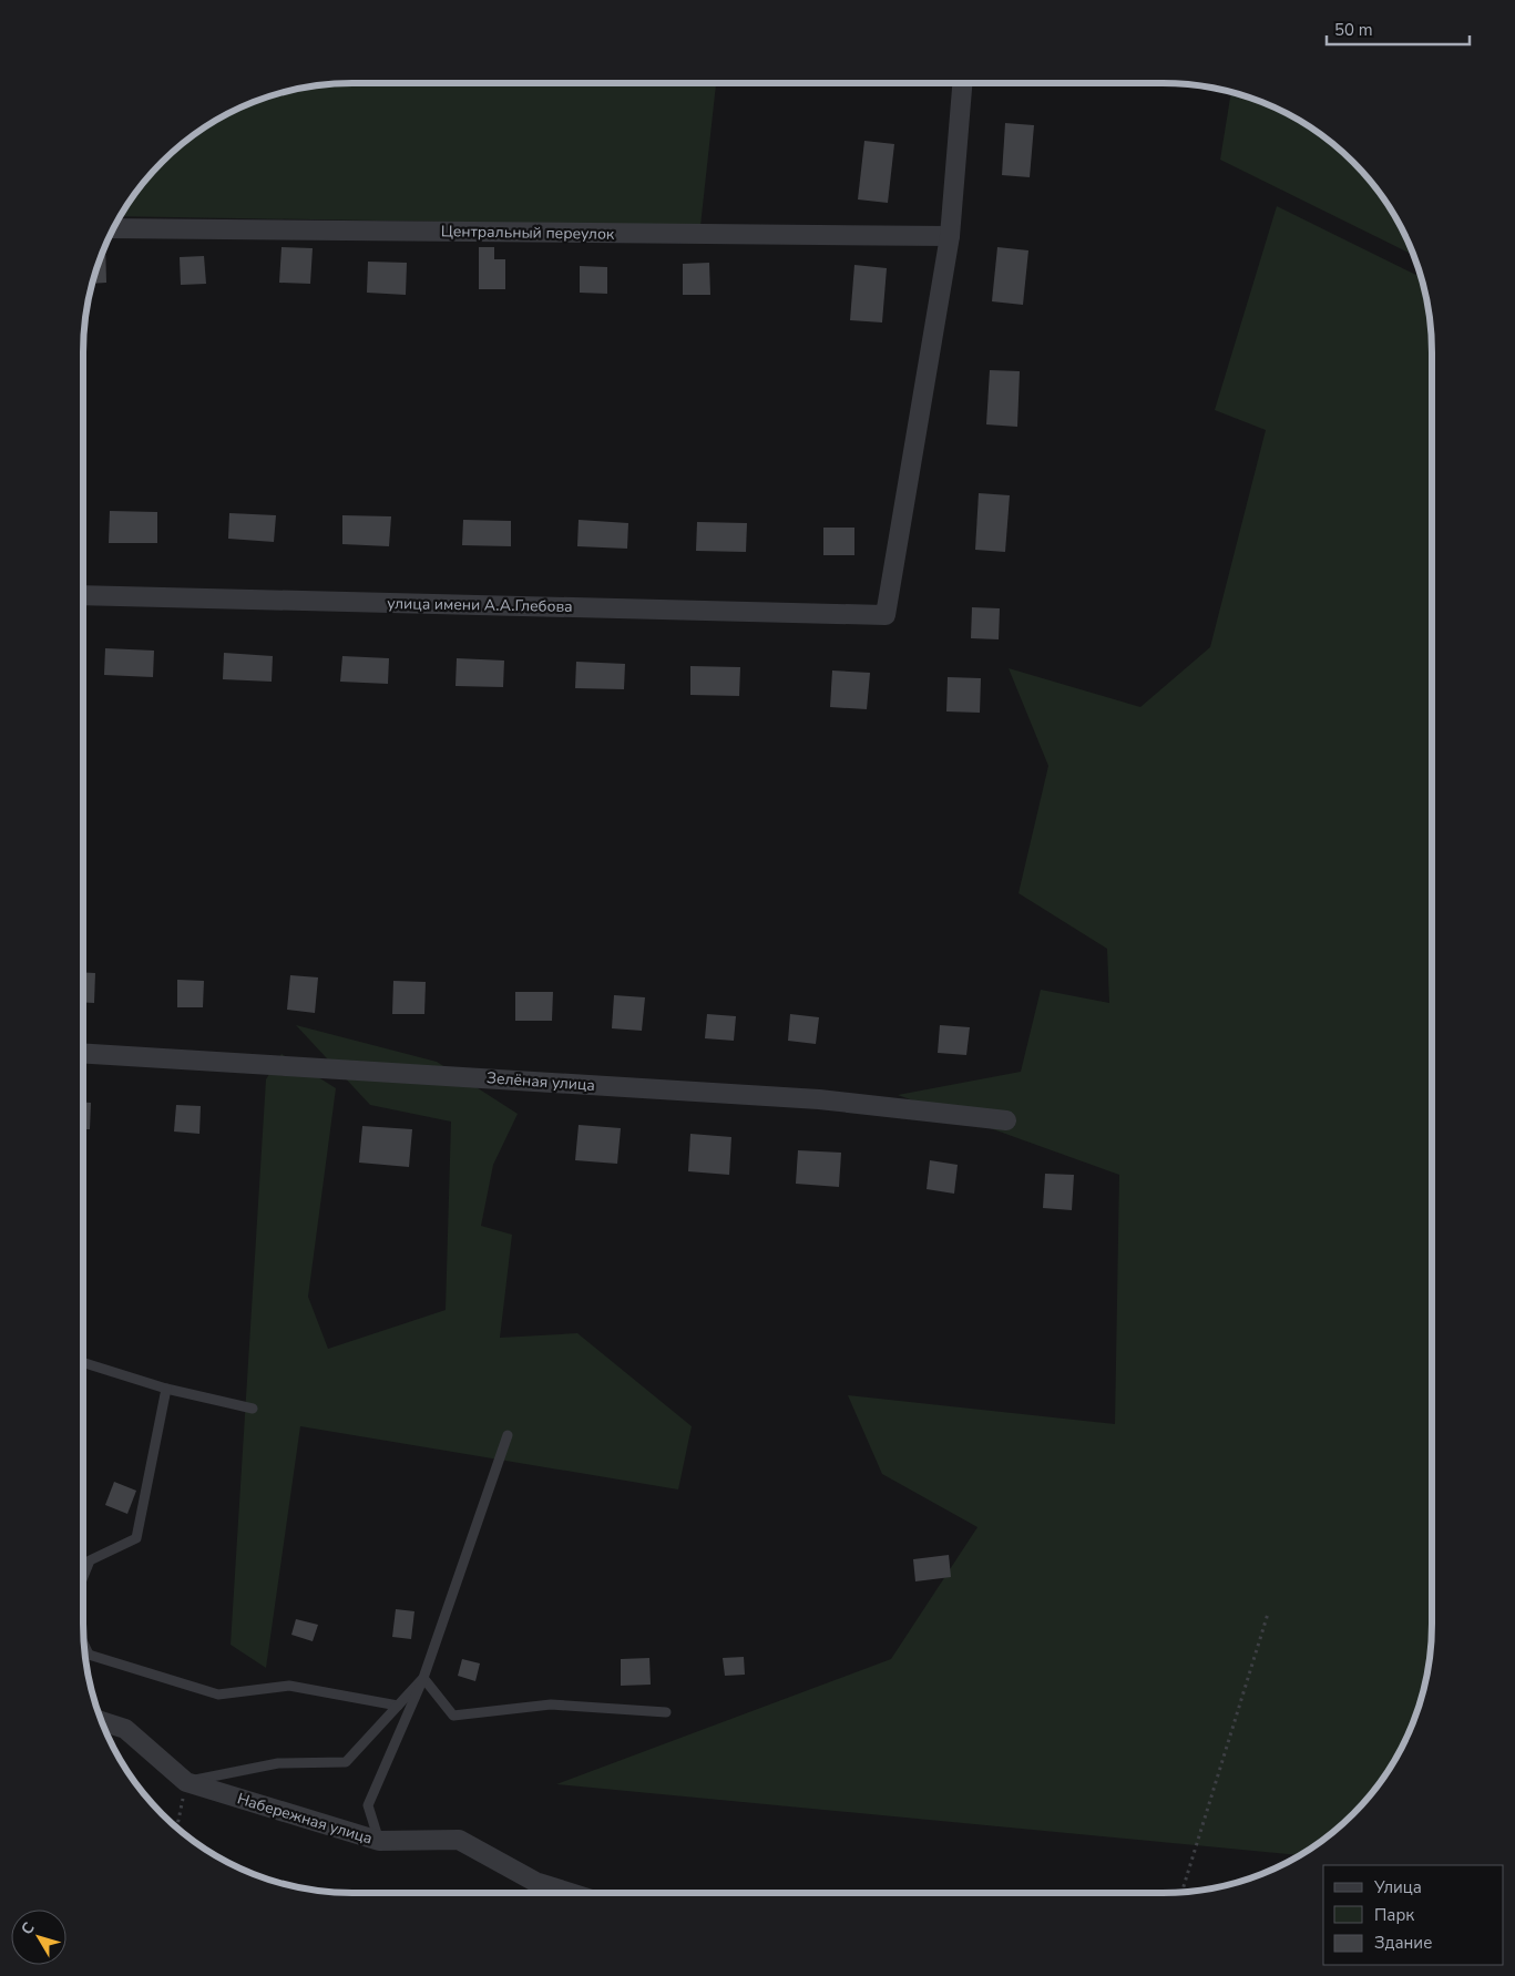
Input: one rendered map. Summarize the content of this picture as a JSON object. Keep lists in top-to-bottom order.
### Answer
{
  "streets": {
    "street": [
      "Центральный переулок",
      "улица имени А.А.Глебова",
      "Зелёная улица",
      "Набережная улица"
    ]
  },
  "crossings": [
    ["Центральный переулок", "улица имени А.А.Глебова"]
  ],
  "legend": ["Улица", "Парк", "Здание"],
  "scale_bar": "50 m",
  "north": "top left"
}
